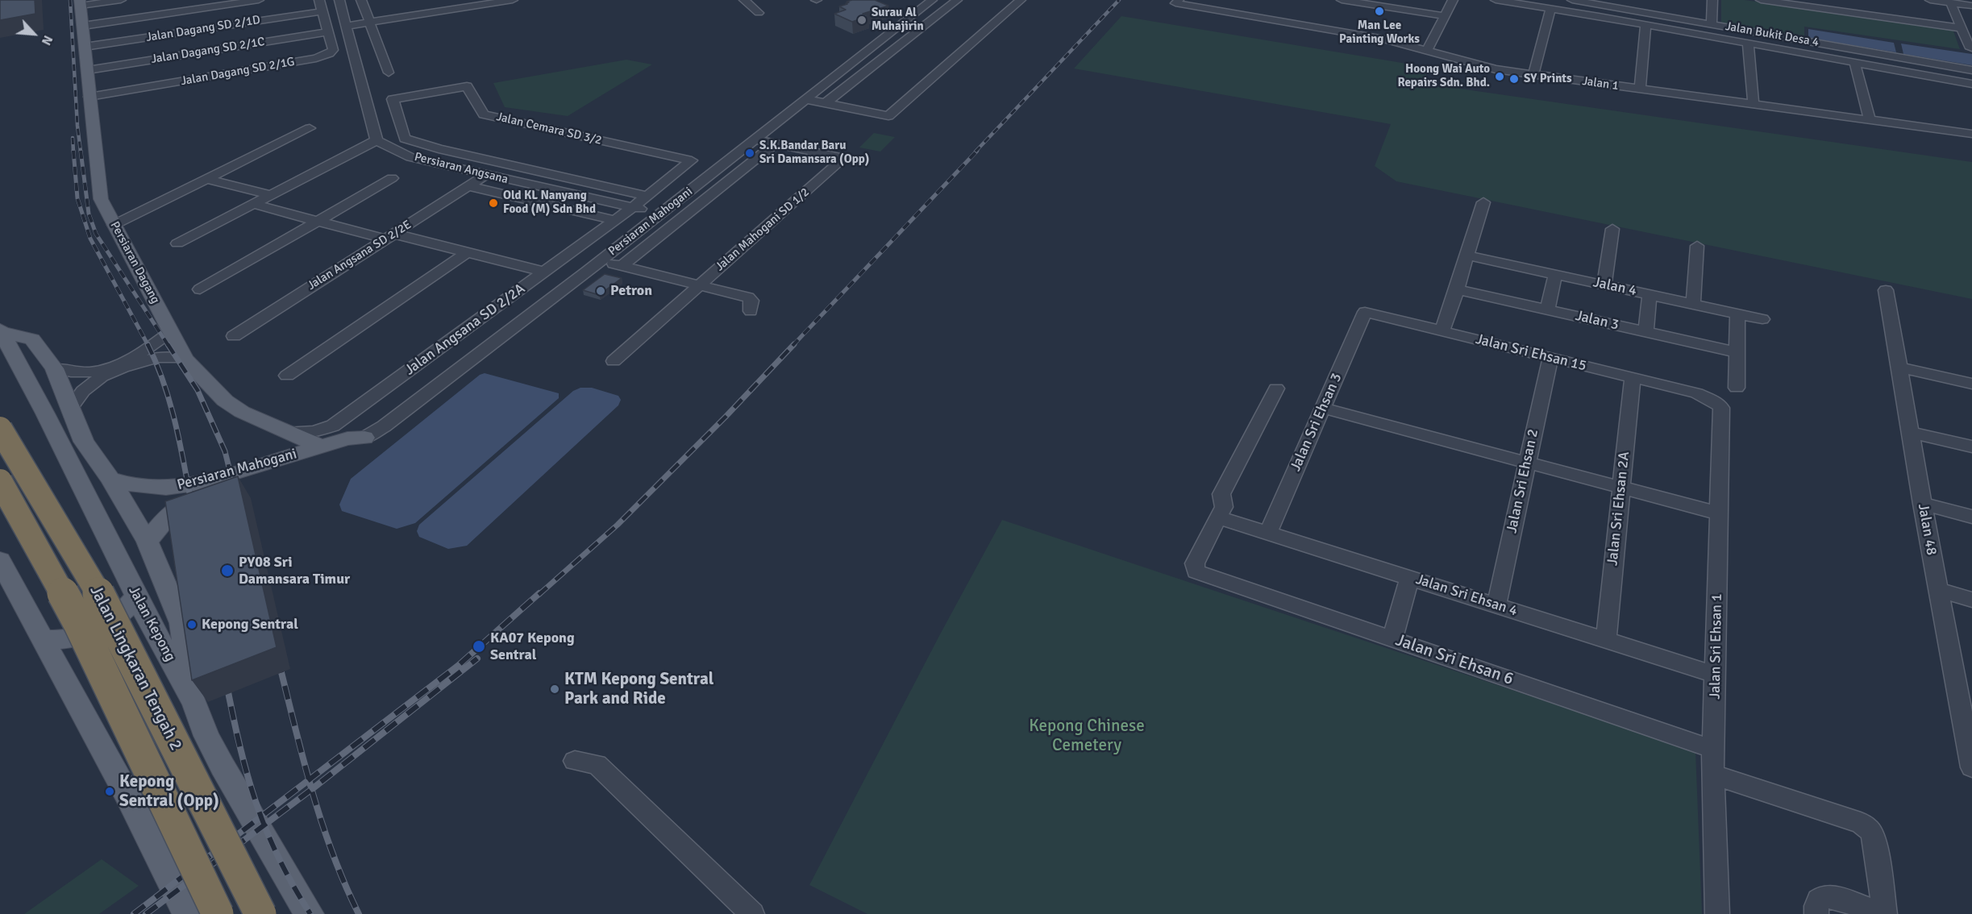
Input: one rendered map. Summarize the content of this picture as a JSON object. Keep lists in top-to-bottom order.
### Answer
{
  "streets": {
    "highway": ["Jalan Lingkaran Tengah 2"],
    "main road": ["Persiaran Mahogani", "Persiaran Dagang", "Jalan Kepong"],
    "street": [
      "Jalan Dagang SD 2/1D",
      "Jalan Bukit Desa 4",
      "Jalan Dagang SD 2/1C",
      "Jalan Dagang SD 2/1G",
      "Jalan 1",
      "Jalan Cemara SD 3/2",
      "Persiaran Angsana",
      "Jalan Mahogani SD 1/2",
      "Jalan Angsana SD 2/2E",
      "Jalan 4",
      "Jalan 3",
      "Jalan Angsana SD 2/2A",
      "Jalan Sri Ehsan 15",
      "Jalan Sri Ehsan 3",
      "Jalan Sri Ehsan 2",
      "Jalan Sri Ehsan 2A",
      "Jalan 48",
      "Jalan Sri Ehsan 4",
      "Jalan Sri Ehsan 1",
      "Jalan Sri Ehsan 6"
    ]
  },
  "crossings": [
    ["Jalan Dagang SD 2/1D", "Jalan Dagang SD 2/1G"],
    ["Jalan Dagang SD 2/1D", "Persiaran Dagang"],
    ["Jalan Dagang SD 2/1C", "Jalan Dagang SD 2/1G"],
    ["Jalan Dagang SD 2/1C", "Persiaran Dagang"],
    ["Jalan Dagang SD 2/1G", "Persiaran Dagang"],
    ["Jalan Cemara SD 3/2", "Jalan Angsana SD 2/2A"],
    ["Persiaran Angsana", "Persiaran Mahogani"],
    ["Persiaran Angsana", "Jalan Angsana SD 2/2E"],
    ["Persiaran Angsana", "Jalan Angsana SD 2/2A"],
    ["Persiaran Mahogani", "Jalan Mahogani SD 1/2"],
    ["Persiaran Mahogani", "Persiaran Dagang"],
    ["Persiaran Dagang", "Jalan Angsana SD 2/2A"],
    ["Jalan Sri Ehsan 15", "Jalan Sri Ehsan 3"],
    ["Jalan Sri Ehsan 15", "Jalan Sri Ehsan 2"],
    ["Jalan Sri Ehsan 15", "Jalan Sri Ehsan 2A"],
    ["Jalan Sri Ehsan 15", "Jalan Sri Ehsan 1"],
    ["Jalan Sri Ehsan 3", "Jalan Sri Ehsan 4"],
    ["Jalan Sri Ehsan 2", "Jalan Sri Ehsan 4"],
    ["Jalan Sri Ehsan 2A", "Jalan Sri Ehsan 4"],
    ["Jalan Sri Ehsan 4", "Jalan Sri Ehsan 1"],
    ["Jalan Sri Ehsan 4", "Jalan Sri Ehsan 6"],
    ["Jalan Sri Ehsan 1", "Jalan Sri Ehsan 6"]
  ],
  "parks": ["Kepong Chinese Cemetery"],
  "places": [
    "Man Lee Painting Works",
    "Surau Al Muhajirin",
    "Hoong Wai Auto Repairs Sdn. Bhd.",
    "SY Prints",
    "S.K.Bandar Baru Sri Damansara (Opp)",
    "Old KL Nanyang Food (M) Sdn Bhd",
    "Petron",
    "PY08 Sri Damansara Timur",
    "Kepong Sentral",
    "KA07 Kepong Sentral",
    "KTM Kepong Sentral Park and Ride",
    "Kepong Sentral (Opp)"
  ],
  "north": "bottom right"
}
